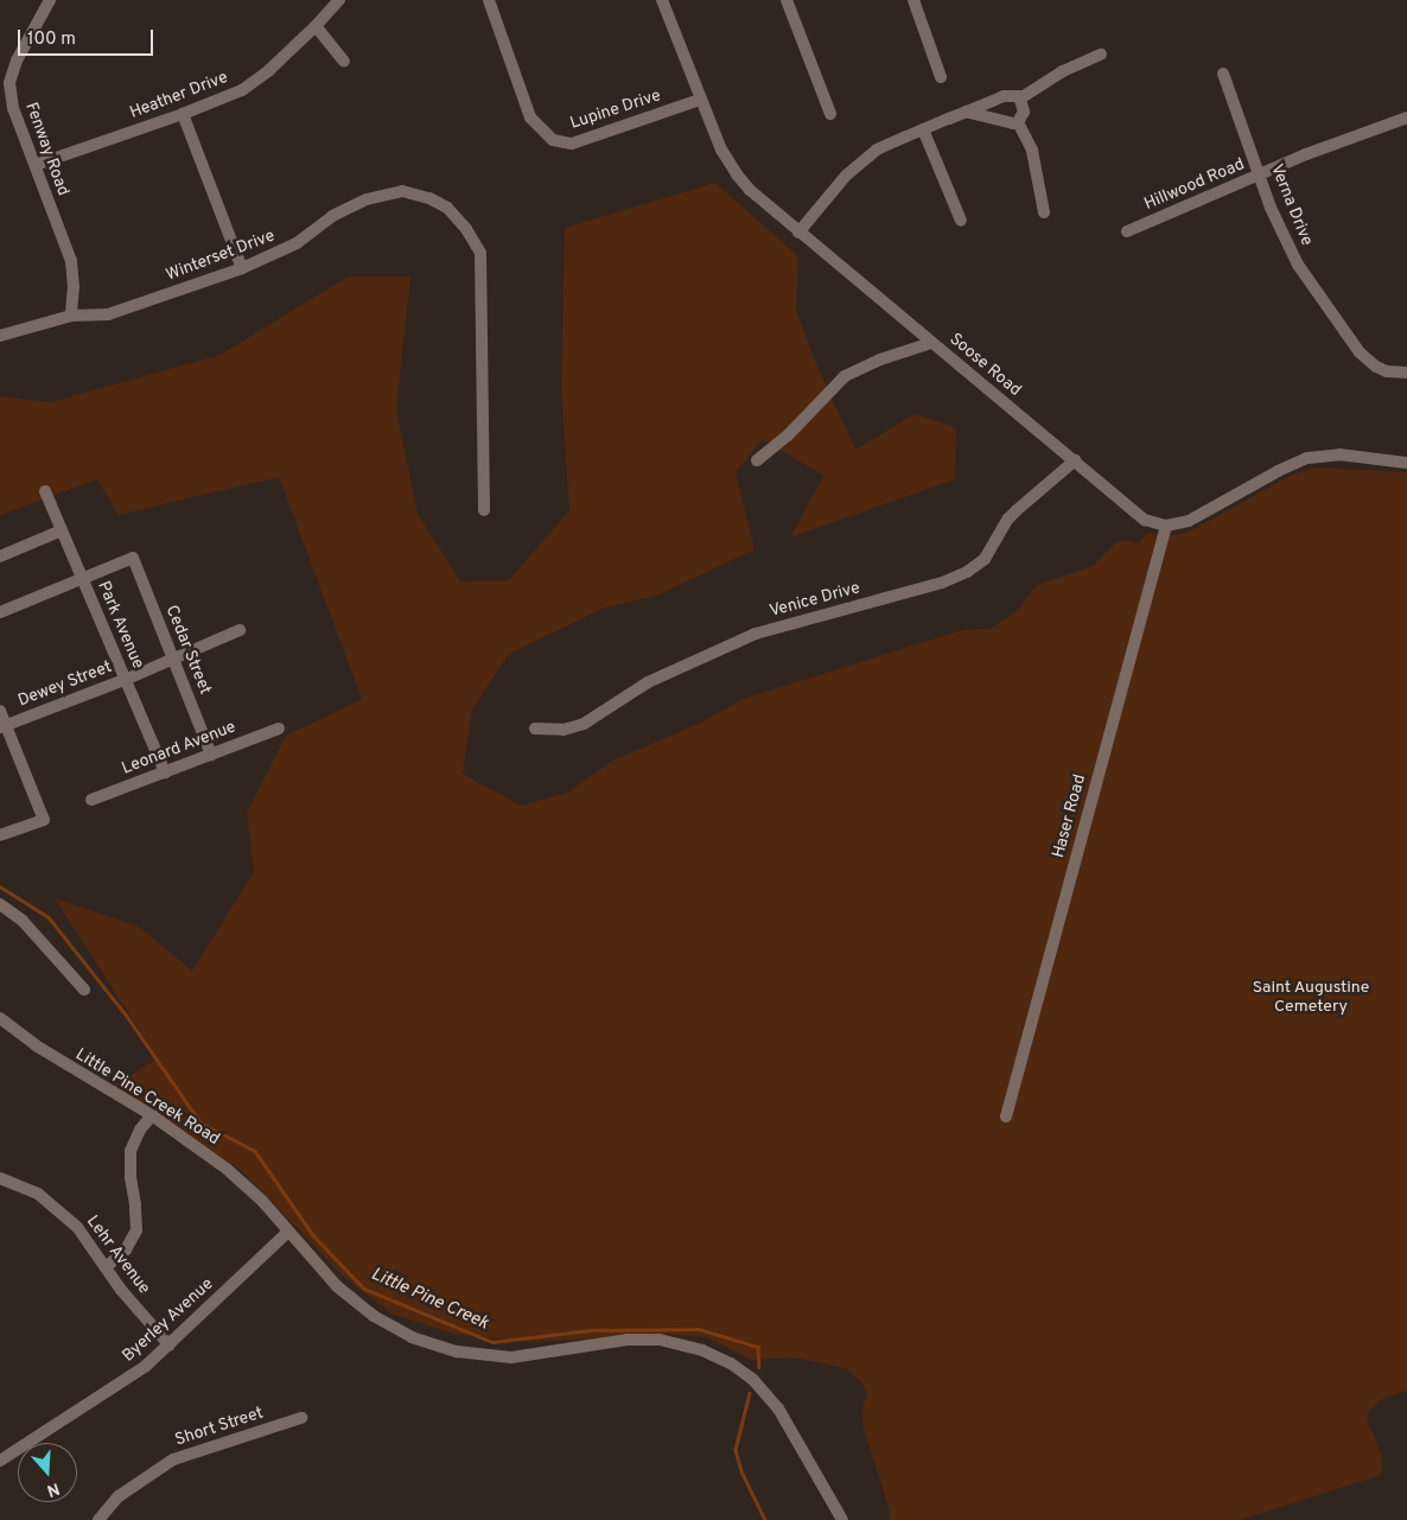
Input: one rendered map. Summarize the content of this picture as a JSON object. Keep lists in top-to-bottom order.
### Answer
{
  "streets": {
    "street": [
      "Heather Drive",
      "Lupine Drive",
      "Fenway Road",
      "Hillwood Road",
      "Verna Drive",
      "Winterset Drive",
      "Soose Road",
      "Venice Drive",
      "Park Avenue",
      "Cedar Street",
      "Dewey Street",
      "Leonard Avenue",
      "Haser Road",
      "Little Pine Creek Road",
      "Lehr Avenue",
      "Byerley Avenue",
      "Short Street"
    ]
  },
  "crossings": [
    ["Heather Drive", "Fenway Road"],
    ["Lupine Drive", "Soose Road"],
    ["Fenway Road", "Winterset Drive"],
    ["Hillwood Road", "Verna Drive"],
    ["Soose Road", "Venice Drive"],
    ["Soose Road", "Haser Road"],
    ["Park Avenue", "Cedar Street"],
    ["Park Avenue", "Dewey Street"],
    ["Park Avenue", "Leonard Avenue"],
    ["Cedar Street", "Dewey Street"],
    ["Cedar Street", "Leonard Avenue"],
    ["Little Pine Creek Road", "Byerley Avenue"],
    ["Lehr Avenue", "Byerley Avenue"]
  ],
  "water": ["Little Pine Creek"],
  "parks": ["Saint Augustine Cemetery"],
  "scale_bar": "100 m",
  "north": "bottom"
}
